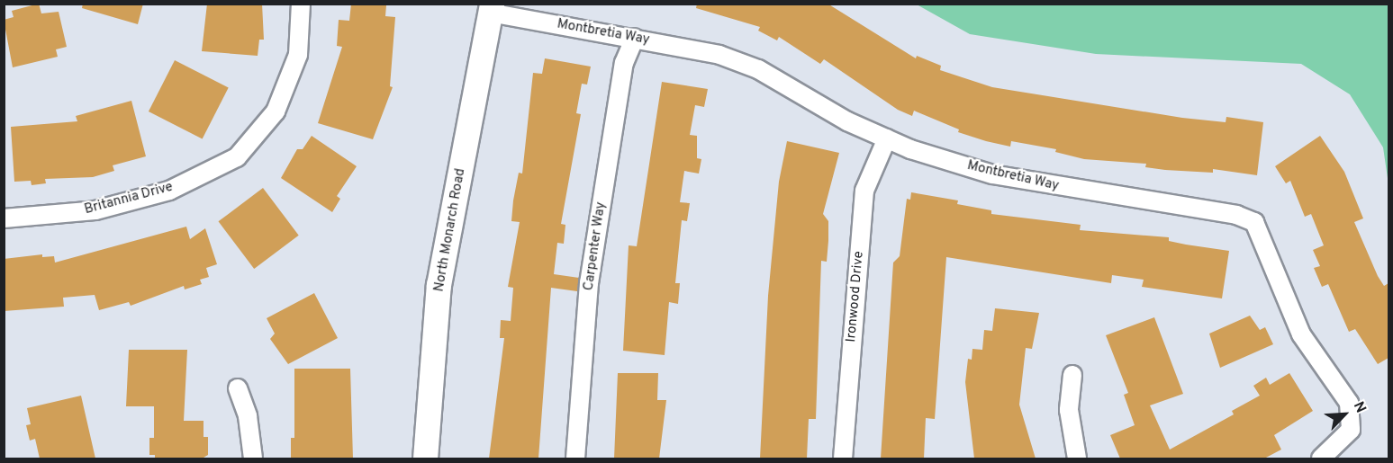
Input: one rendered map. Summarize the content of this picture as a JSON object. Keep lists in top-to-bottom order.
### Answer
{
  "streets": {
    "street": [
      "Montbretia Way",
      "Britannia Drive",
      "North Monarch Road",
      "Carpenter Way",
      "Ironwood Drive"
    ]
  },
  "crossings": [
    ["Montbretia Way", "North Monarch Road"],
    ["Montbretia Way", "Carpenter Way"],
    ["Montbretia Way", "Ironwood Drive"]
  ],
  "north": "top right"
}
